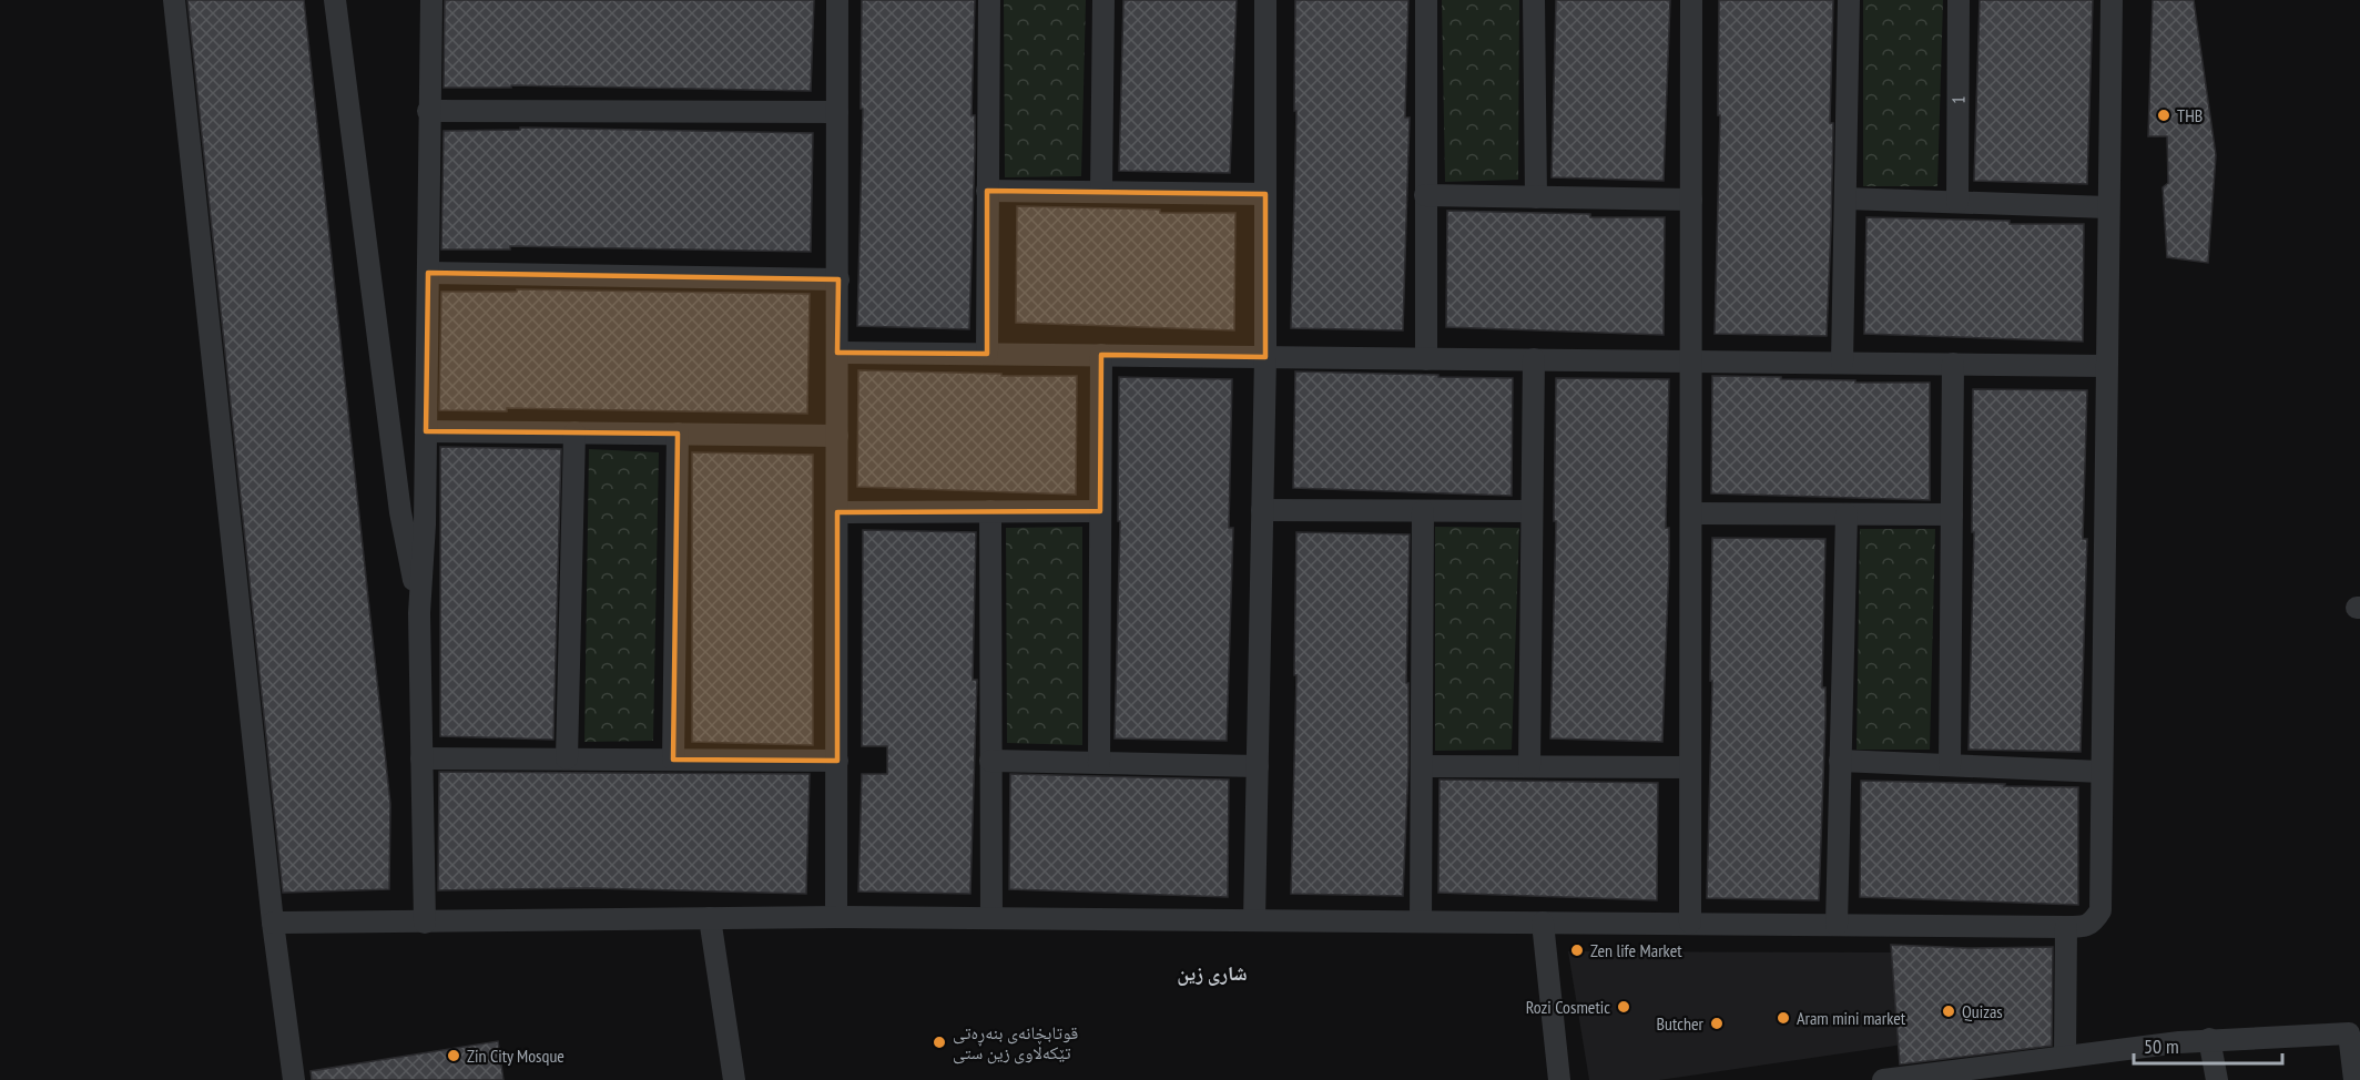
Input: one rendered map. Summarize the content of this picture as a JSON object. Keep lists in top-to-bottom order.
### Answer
{
  "streets": {
    "street": ["1"]
  },
  "districts": ["شاری زین"],
  "places": [
    "THB",
    "Zen life Market",
    "Rozi Cosmetic",
    "Quizas",
    "Aram mini market",
    "Butcher",
    "قوتابخانەی بنەڕەتی تێکەڵاوی زین ستی",
    "Zin City Mosque"
  ],
  "scale_bar": "50 m"
}
